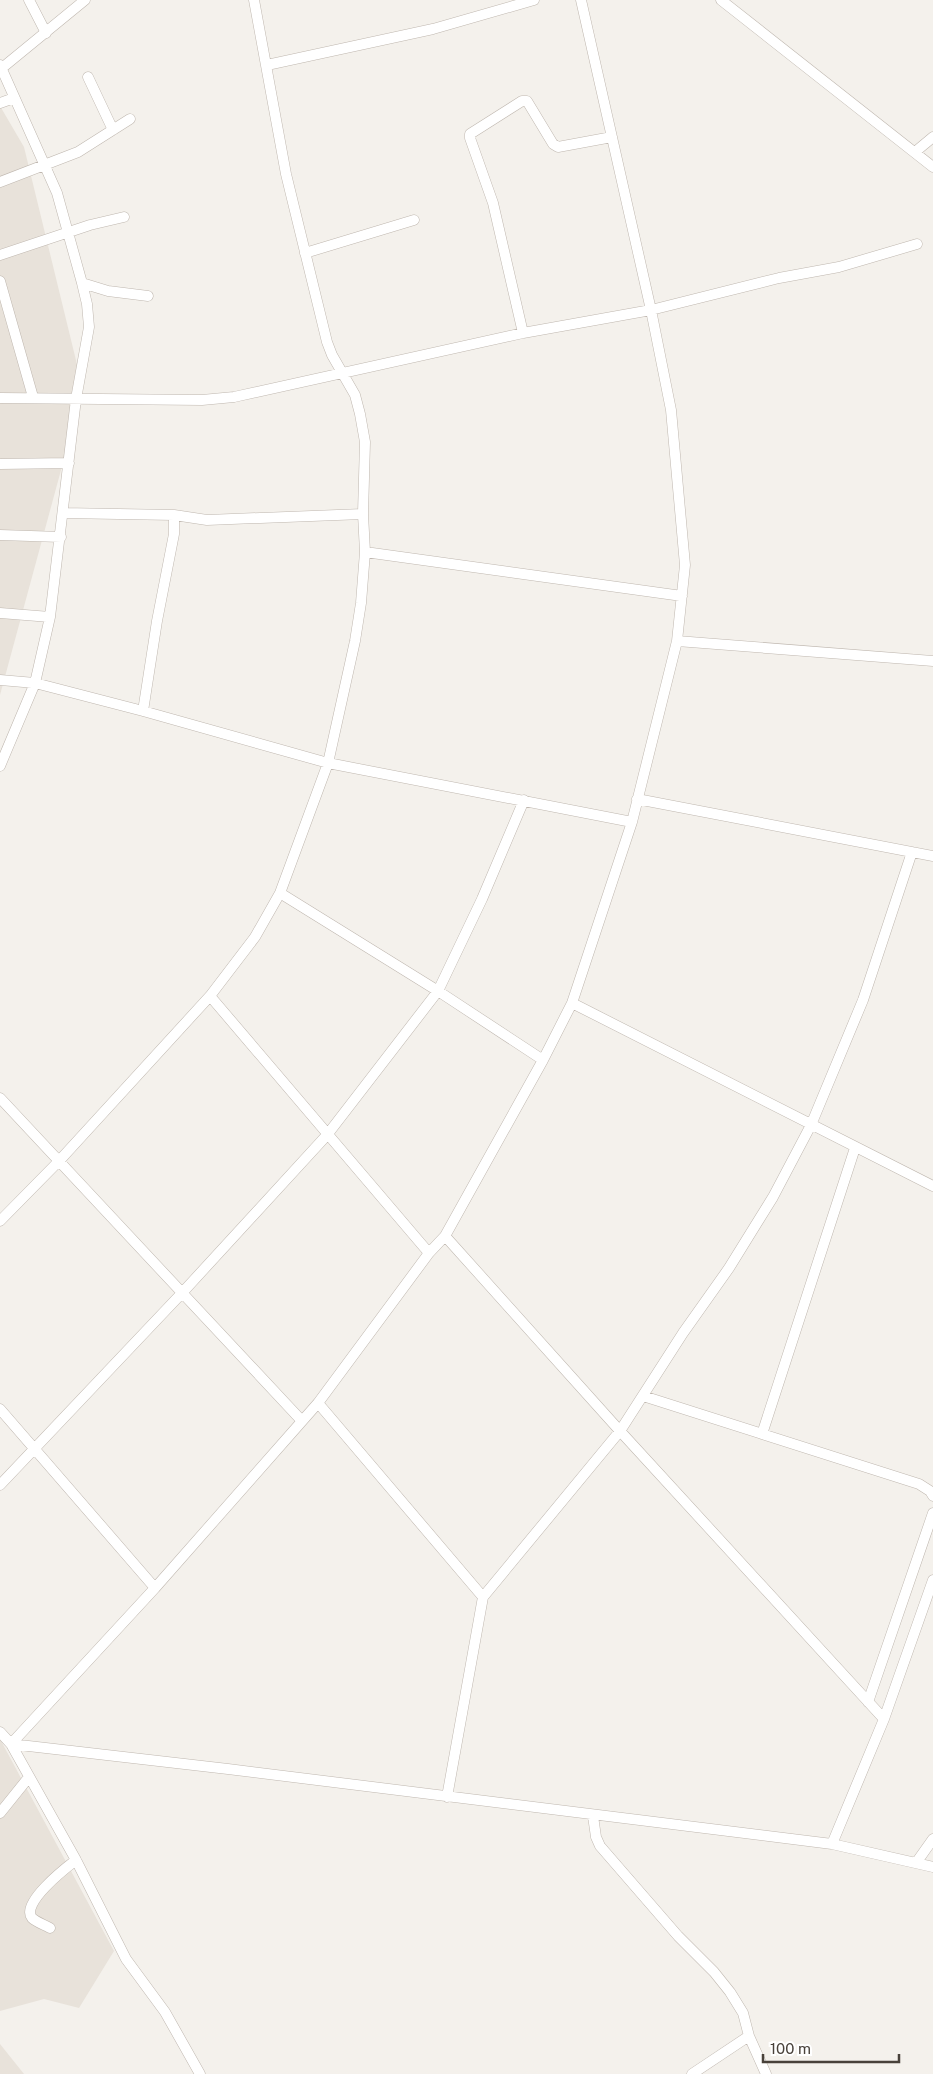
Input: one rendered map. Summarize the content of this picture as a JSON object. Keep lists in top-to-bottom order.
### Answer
{
  "scale_bar": "100 m"
}
